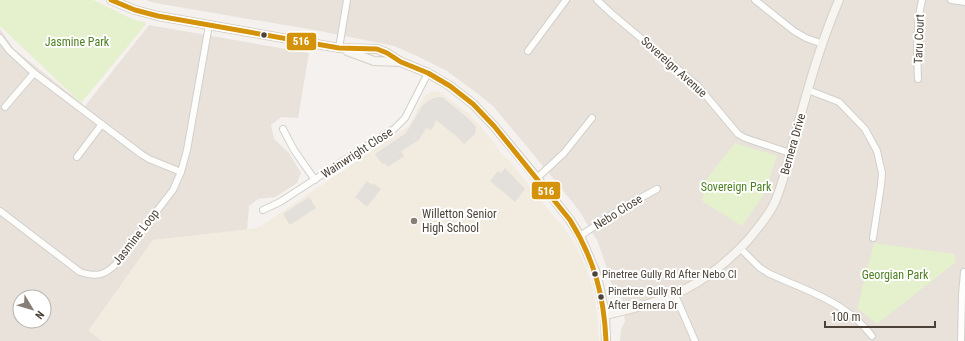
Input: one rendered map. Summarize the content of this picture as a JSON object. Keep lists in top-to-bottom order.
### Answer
{
  "streets": {
    "main road": ["Bernera Drive"],
    "street": [
      "Taru Court",
      "Sovereign Avenue",
      "Wainwright Close",
      "Nebo Close",
      "Jasmine Loop"
    ]
  },
  "crossings": [
    ["Sovereign Avenue", "Bernera Drive"]
  ],
  "parks": ["Jasmine Park", "Sovereign Park", "Georgian Park"],
  "places": ["Willetton Senior High School", "Pinetree Gully Rd After Nebo Cl", "Pinetree Gully Rd After Bernera Dr"],
  "lines": ["transit line 516"],
  "scale_bar": "100 m",
  "north": "bottom right"
}
